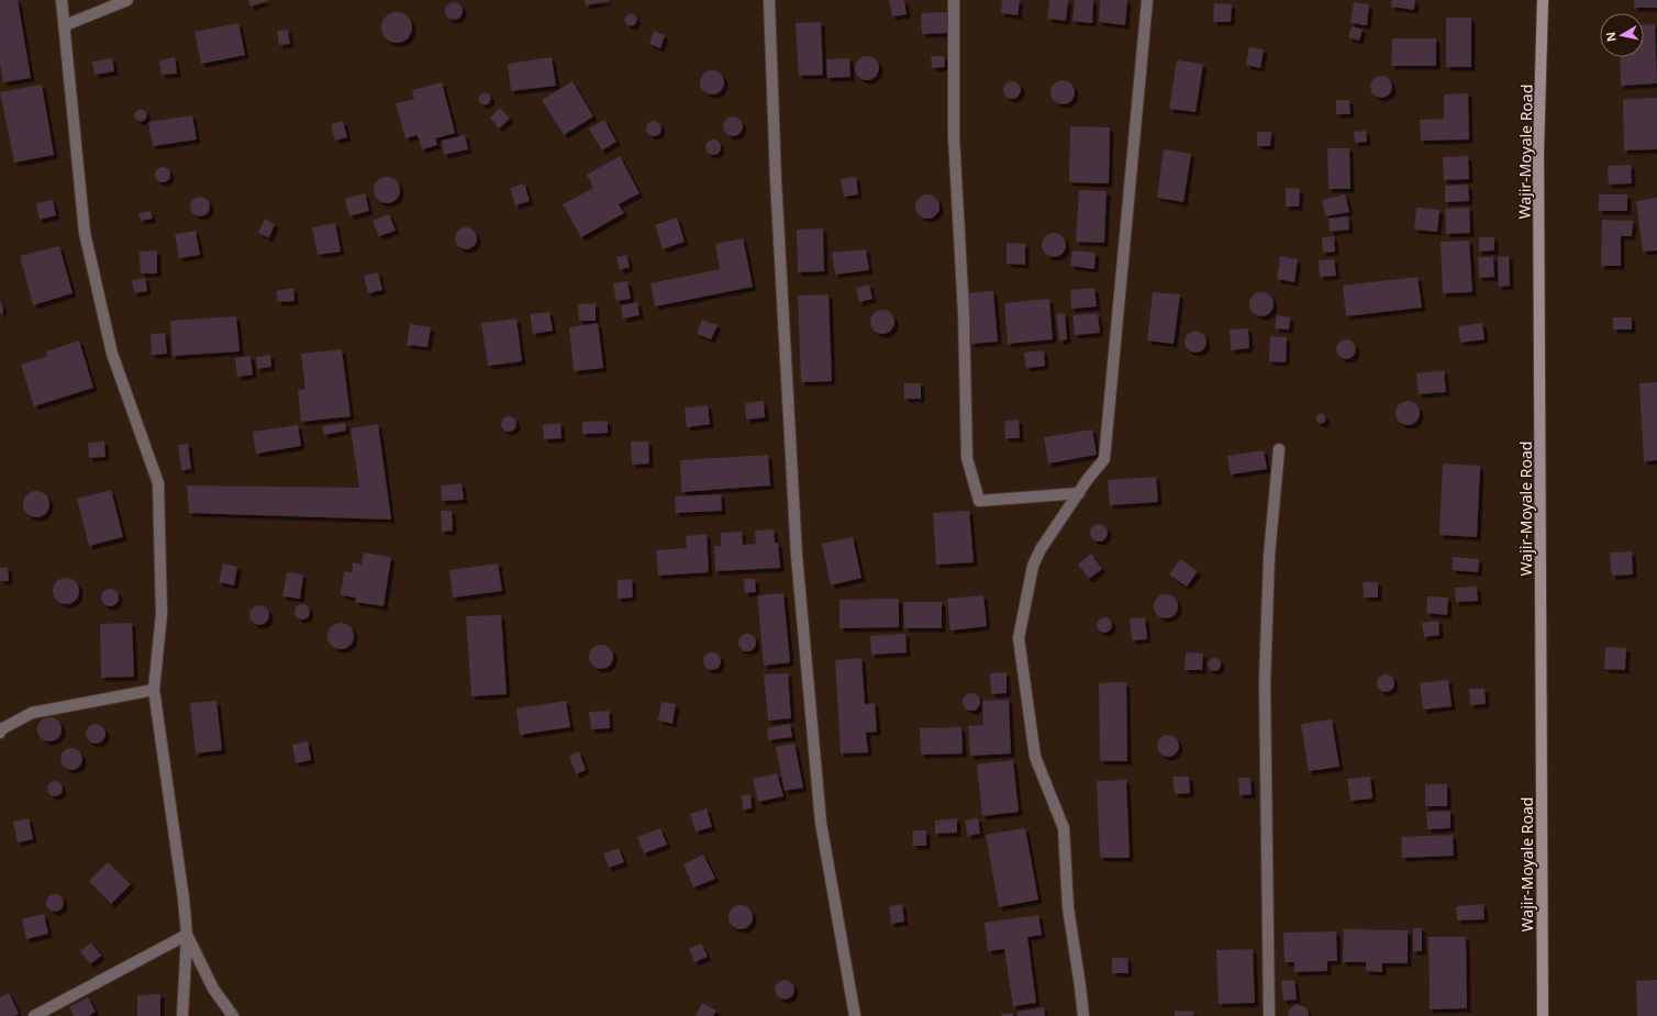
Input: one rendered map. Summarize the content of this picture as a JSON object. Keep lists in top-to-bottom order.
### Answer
{
  "streets": {
    "main road": ["Wajir-Moyale Road"]
  },
  "north": "left"
}
